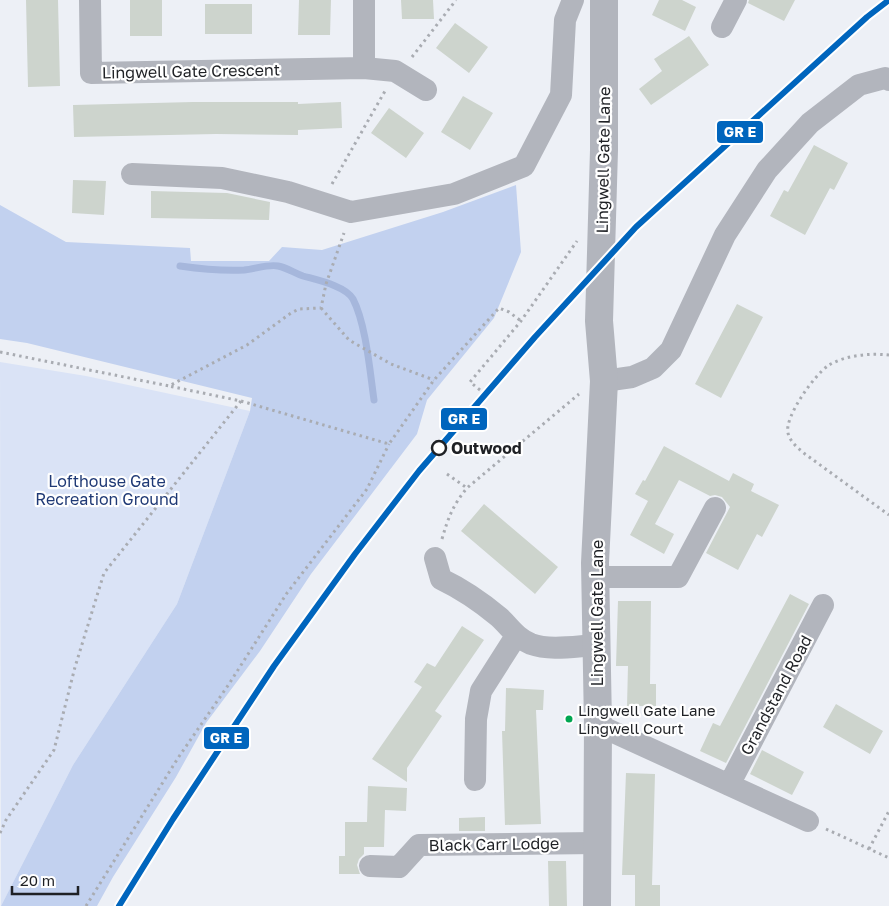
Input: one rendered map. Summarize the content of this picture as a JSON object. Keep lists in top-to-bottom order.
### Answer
{
  "streets": {
    "street": [
      "Lingwell Gate Crescent",
      "Lingwell Gate Lane",
      "Grandstand Road",
      "Black Carr Lodge"
    ]
  },
  "crossings": [
    ["Lingwell Gate Lane", "Black Carr Lodge"]
  ],
  "parks": ["Lofthouse Gate Recreation Ground"],
  "places": ["Outwood", "Lingwell Gate Lane Lingwell Court"],
  "scale_bar": "20 m"
}
